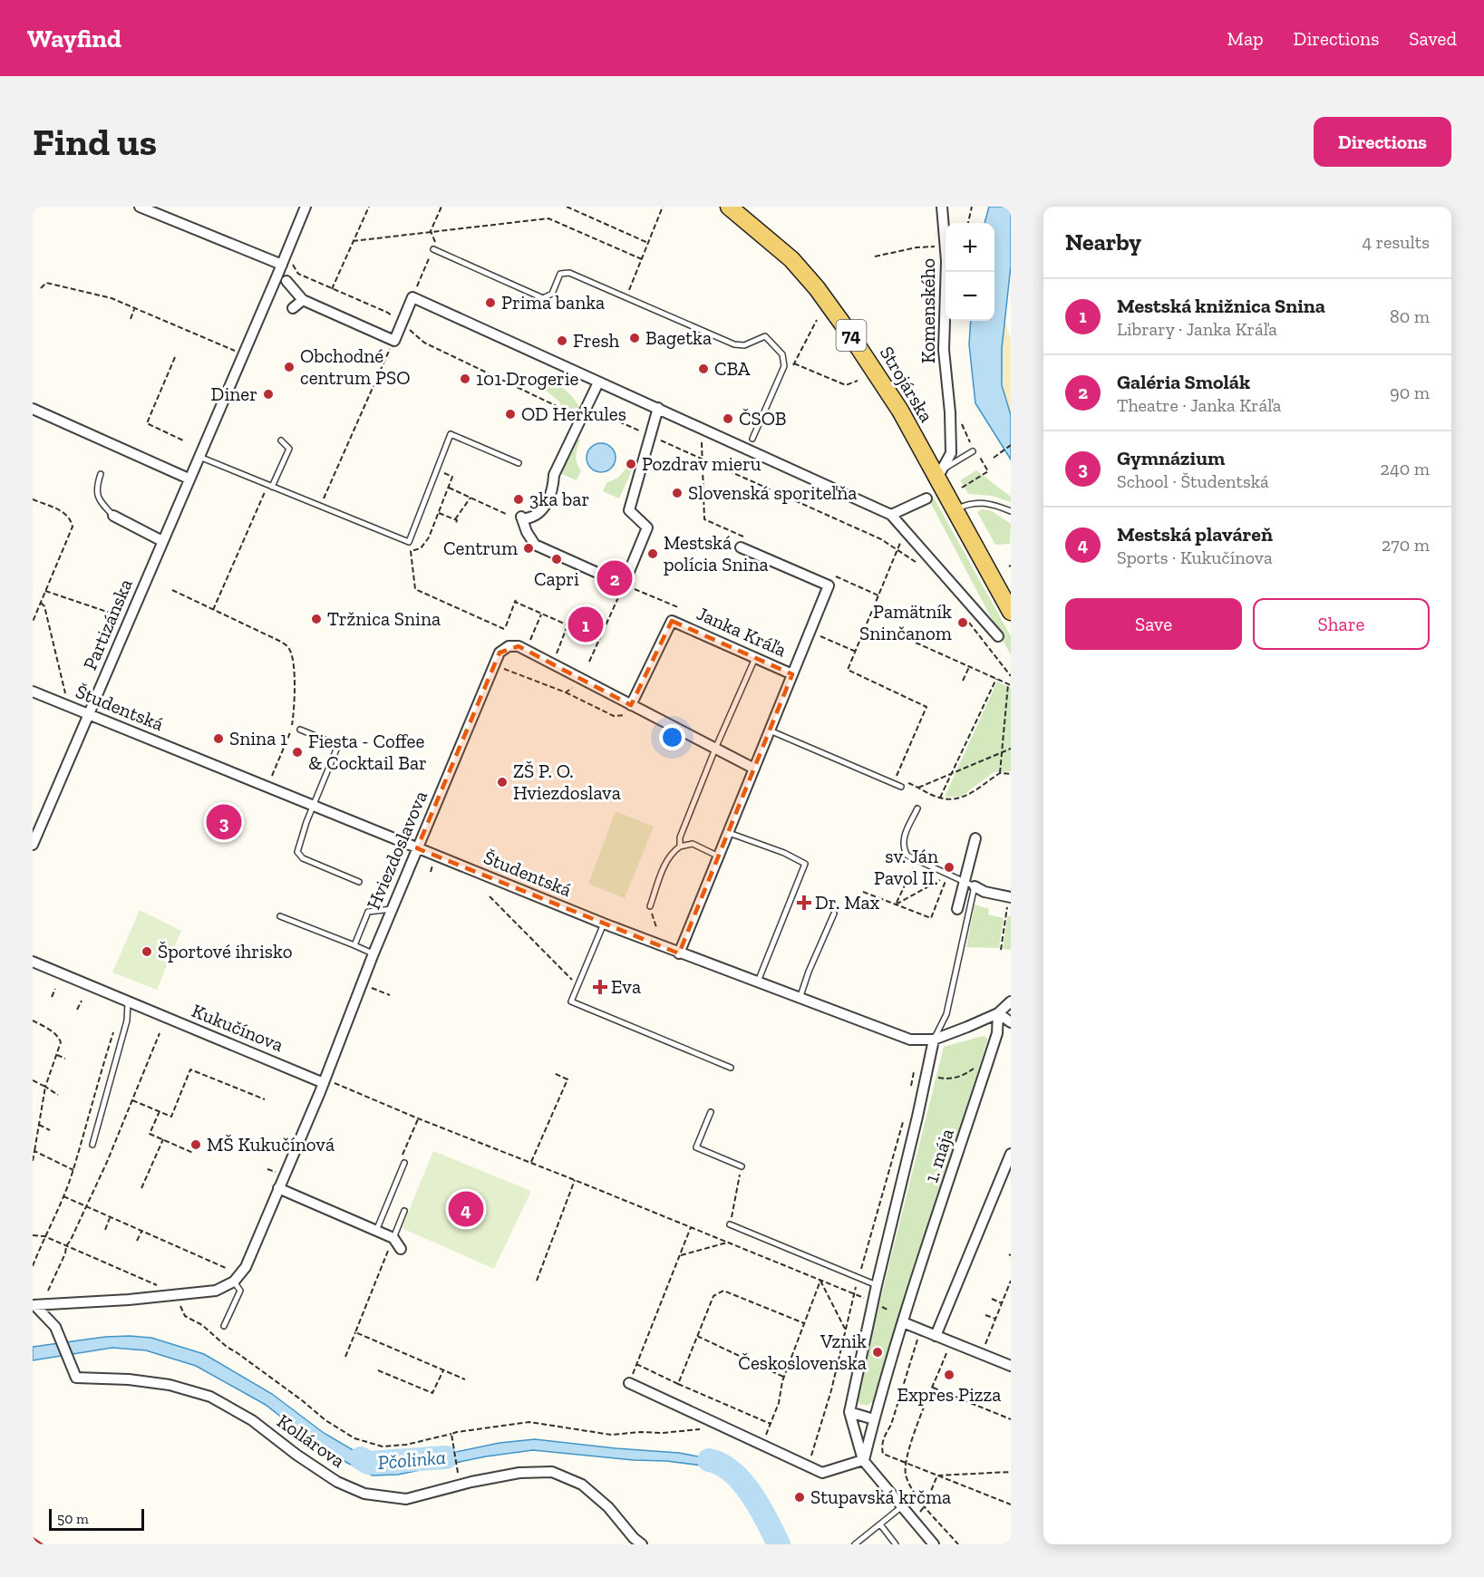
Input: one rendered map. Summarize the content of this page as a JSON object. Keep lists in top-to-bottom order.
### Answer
{
  "streets": {
    "main road": ["74", "Strojárska"],
    "street": [
      "Komenského",
      "Partizánska",
      "Janka Kráľa",
      "Študentská",
      "Hviezdoslavova",
      "Kukučínova",
      "1. mája",
      "Kollárova"
    ]
  },
  "crossings": [
    ["Komenského", "Strojárska"],
    ["Partizánska", "Študentská"],
    ["Janka Kráľa", "Študentská"],
    ["Študentská", "Hviezdoslavova"],
    ["Študentská", "1. mája"],
    ["Hviezdoslavova", "Kukučínova"]
  ],
  "water": ["Pčolinka"],
  "places": {
    "other": [
      "Prima banka",
      "Bagetka",
      "Fresh",
      "Obchodné centrum PSO",
      "CBA",
      "101 Drogerie",
      "Diner",
      "OD Herkules",
      "ČSOB",
      "Pozdrav mieru",
      "Slovenská sporiteľňa",
      "3ka bar",
      "Centrum",
      "Mestská polícia Snina",
      "Capri",
      "Tržnica Snina",
      "Pamätník Sninčanom",
      "Snina 1",
      "Fiesta - Coffee & Cocktail Bar",
      "ZŠ P. O. Hviezdoslava",
      "sv. Ján Pavol II.",
      "Športové ihrisko",
      "MŠ Kukučínová",
      "Vznik Československa",
      "Expres Pizza",
      "Stupavská krčma"
    ],
    "health": ["Dr. Max", "Eva"]
  },
  "scale_bar": "50 m",
  "page": {
    "header": "Wayfind",
    "nav": ["Map", "Directions", "Saved"],
    "buttons": [
      "Directions",
      ["Save", "Share"]
    ],
    "title": "Find us",
    "heading": ["Nearby", "4 results"],
    "map_buttons": ["+", "−"],
    "list": [
      {
        "mark": "1",
        "name": "Mestská knižnica Snina",
        "note": "Library · Janka Kráľa",
        "value": "80 m"
      },
      {
        "mark": "2",
        "name": "Galéria Smolák",
        "note": "Theatre · Janka Kráľa",
        "value": "90 m"
      },
      {
        "mark": "3",
        "name": "Gymnázium",
        "note": "School · Študentská",
        "value": "240 m"
      },
      {
        "mark": "4",
        "name": "Mestská plaváreň",
        "note": "Sports · Kukučínova",
        "value": "270 m"
      }
    ],
    "pins": [
      "2",
      "1",
      "3",
      "4"
    ],
    "scale": "50 m"
  }
}
